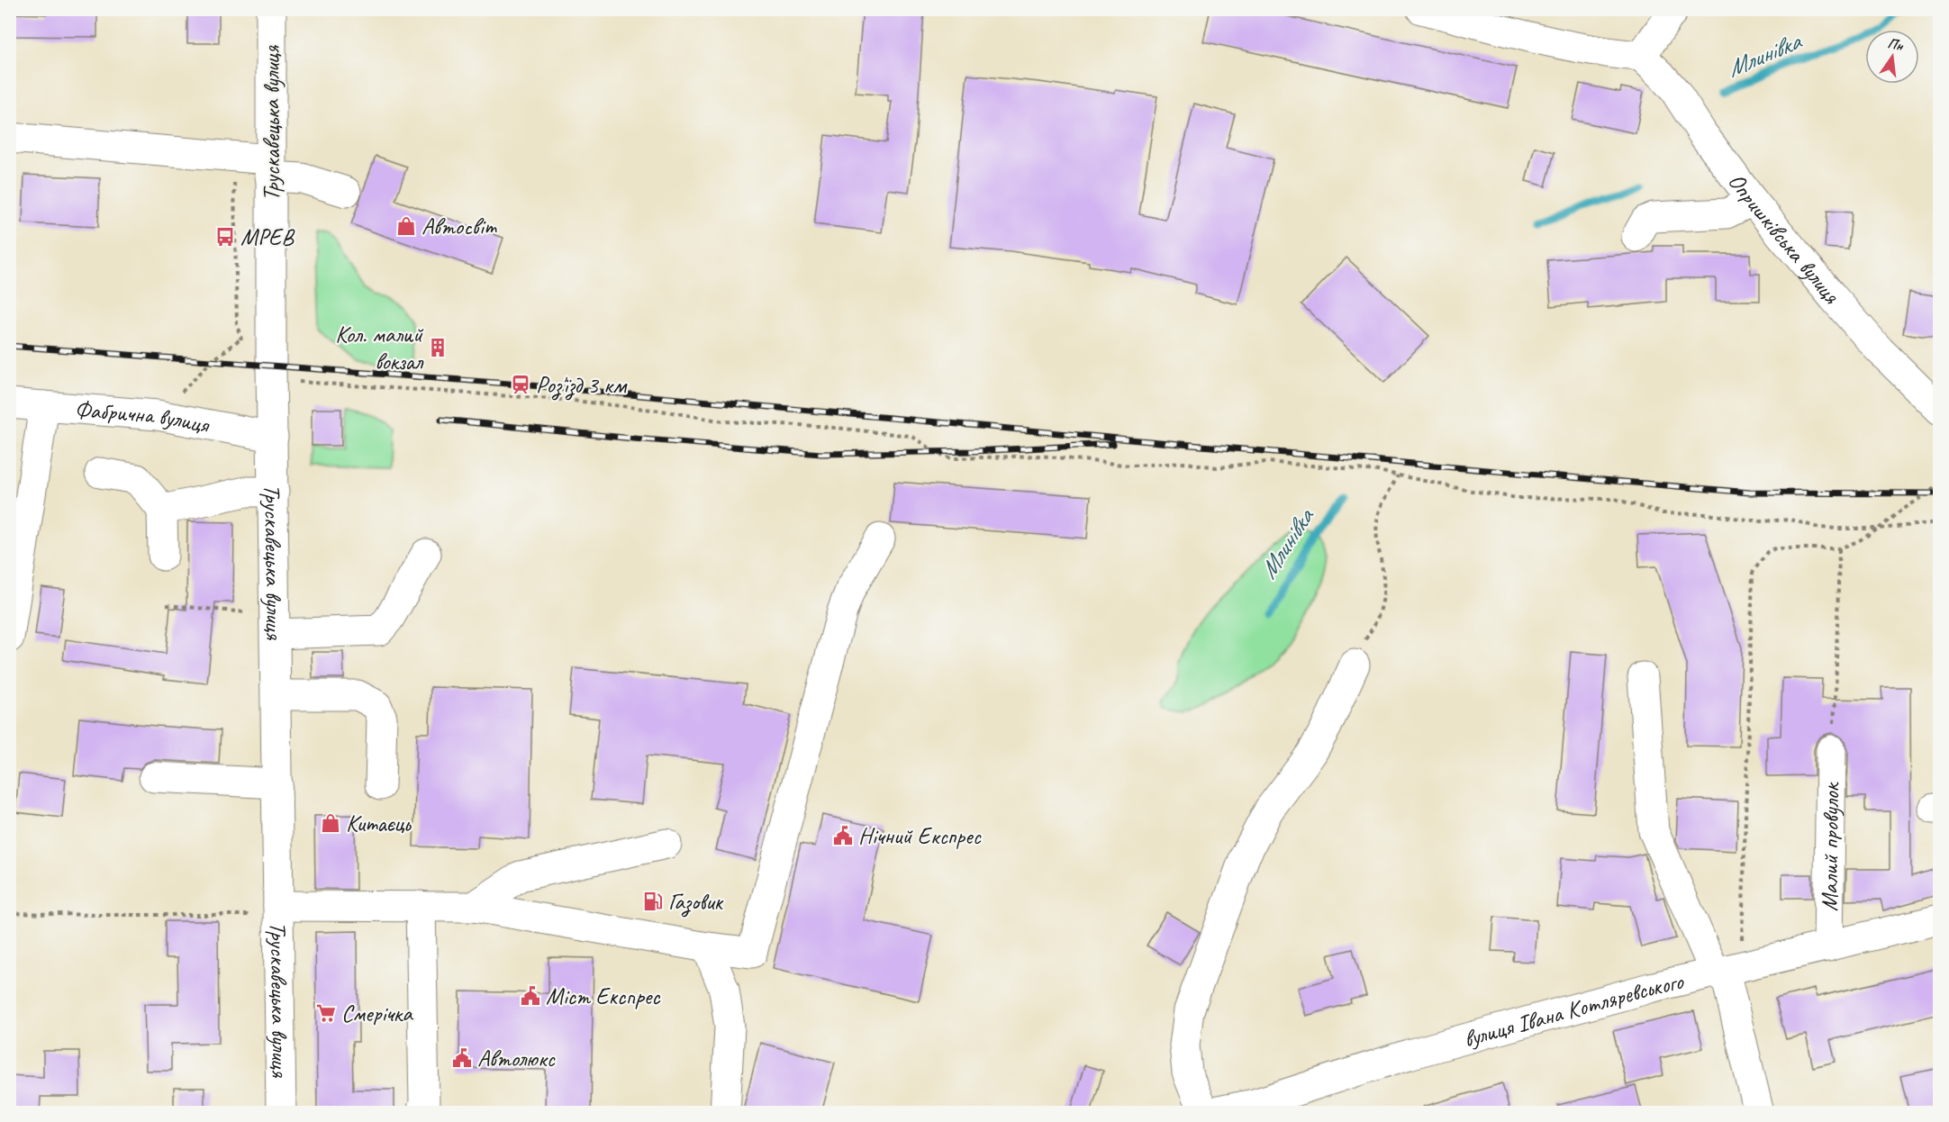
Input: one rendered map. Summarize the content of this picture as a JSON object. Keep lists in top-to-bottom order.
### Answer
{
  "streets": {
    "street": [
      "Трускавецька вулиця",
      "Опришківська вулиця",
      "Фабрична вулиця",
      "Малий провулок",
      "вулиця Івана Котляревського"
    ]
  },
  "crossings": [
    ["Трускавецька вулиця", "Фабрична вулиця"],
    ["Малий провулок", "вулиця Івана Котляревського"]
  ],
  "water": ["Млинівка"],
  "places": {
    "shop": ["Автосвіт", "Китаєць"],
    "bus stop": ["МРЕВ"],
    "building": ["Кол. малий вокзал"],
    "station": ["Роз'їзд 3 км"],
    "public building": ["Нічний Експрес", "Міст Експрес", "Автолюкс"],
    "fuel station": ["Газовик"],
    "supermarket": ["Смерічка"]
  },
  "north": "top"
}
